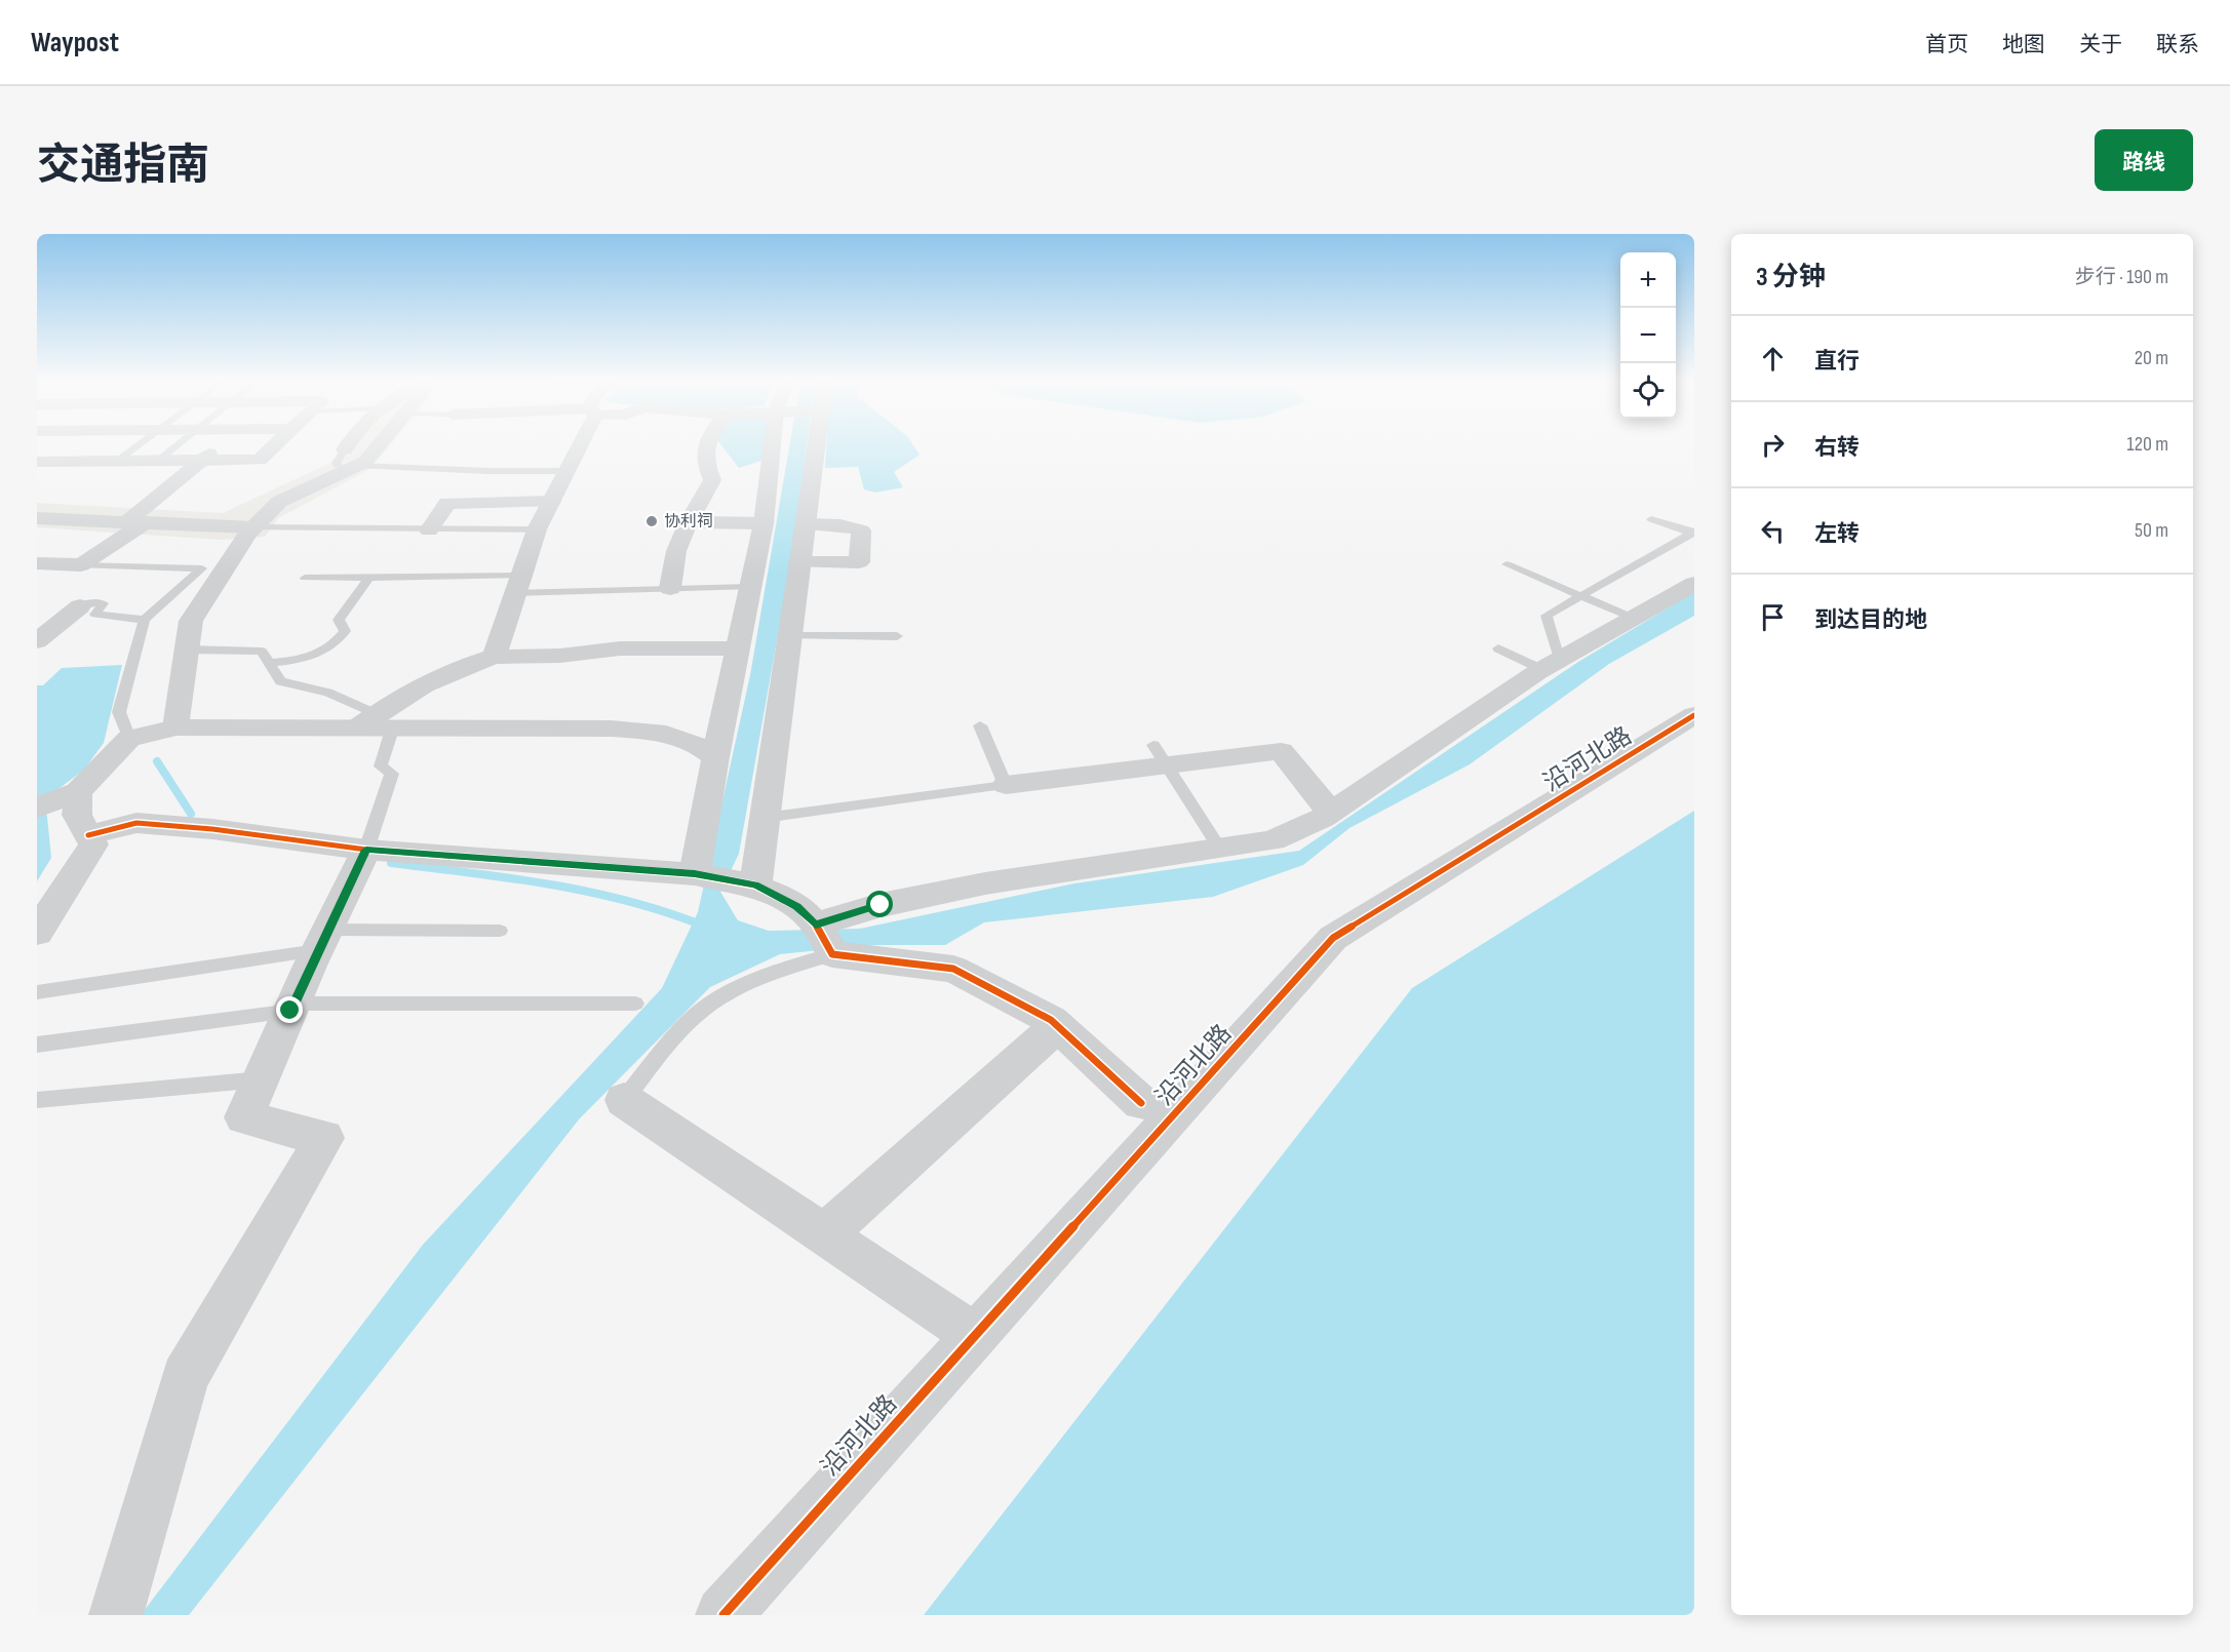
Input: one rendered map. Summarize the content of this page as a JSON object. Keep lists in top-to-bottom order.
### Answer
{
  "streets": {
    "street": ["沿河北路"]
  },
  "places": ["协利祠"],
  "page": {
    "header": "Waypost",
    "nav": [
      "首页",
      "地图",
      "关于",
      "联系"
    ],
    "title": "交通指南",
    "buttons": "路线",
    "heading": ["3 分钟", "步行 · 190 m"],
    "map_buttons": ["+", "−"],
    "list": [
      ["直行", "20 m"],
      ["右转", "120 m"],
      ["左转", "50 m"],
      "到达目的地"
    ]
  }
}
